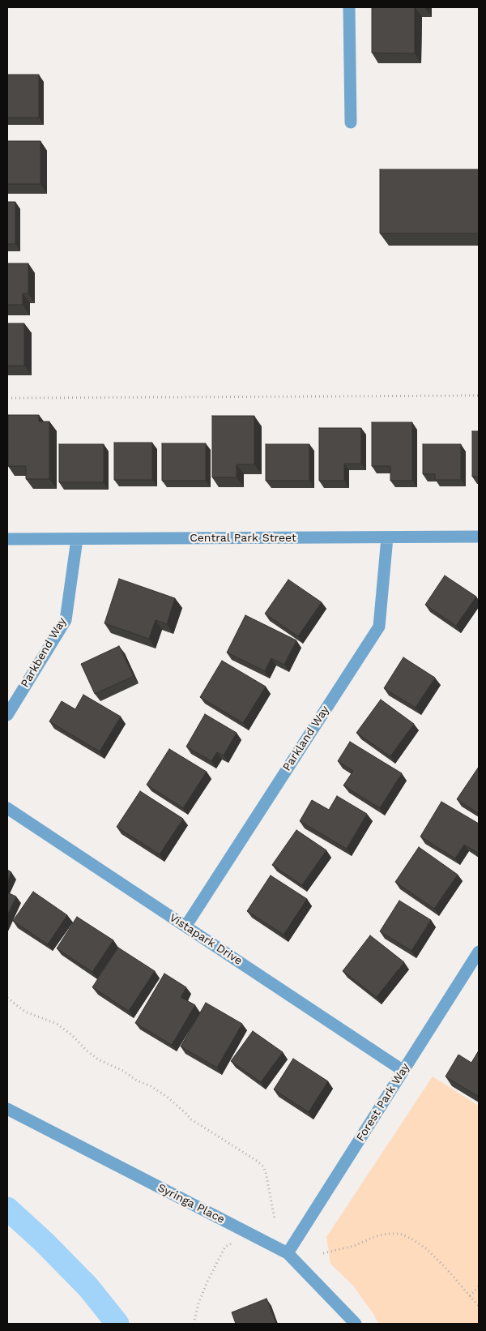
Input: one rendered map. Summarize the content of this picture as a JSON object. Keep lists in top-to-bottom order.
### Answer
{
  "streets": {
    "street": [
      "Central Park Street",
      "Parkbend Way",
      "Parkland Way",
      "Vistapark Drive",
      "Forest Park Way",
      "Syringa Place"
    ]
  },
  "crossings": [
    ["Central Park Street", "Parkbend Way"],
    ["Central Park Street", "Parkland Way"],
    ["Parkland Way", "Vistapark Drive"],
    ["Vistapark Drive", "Forest Park Way"],
    ["Forest Park Way", "Syringa Place"]
  ]
}
